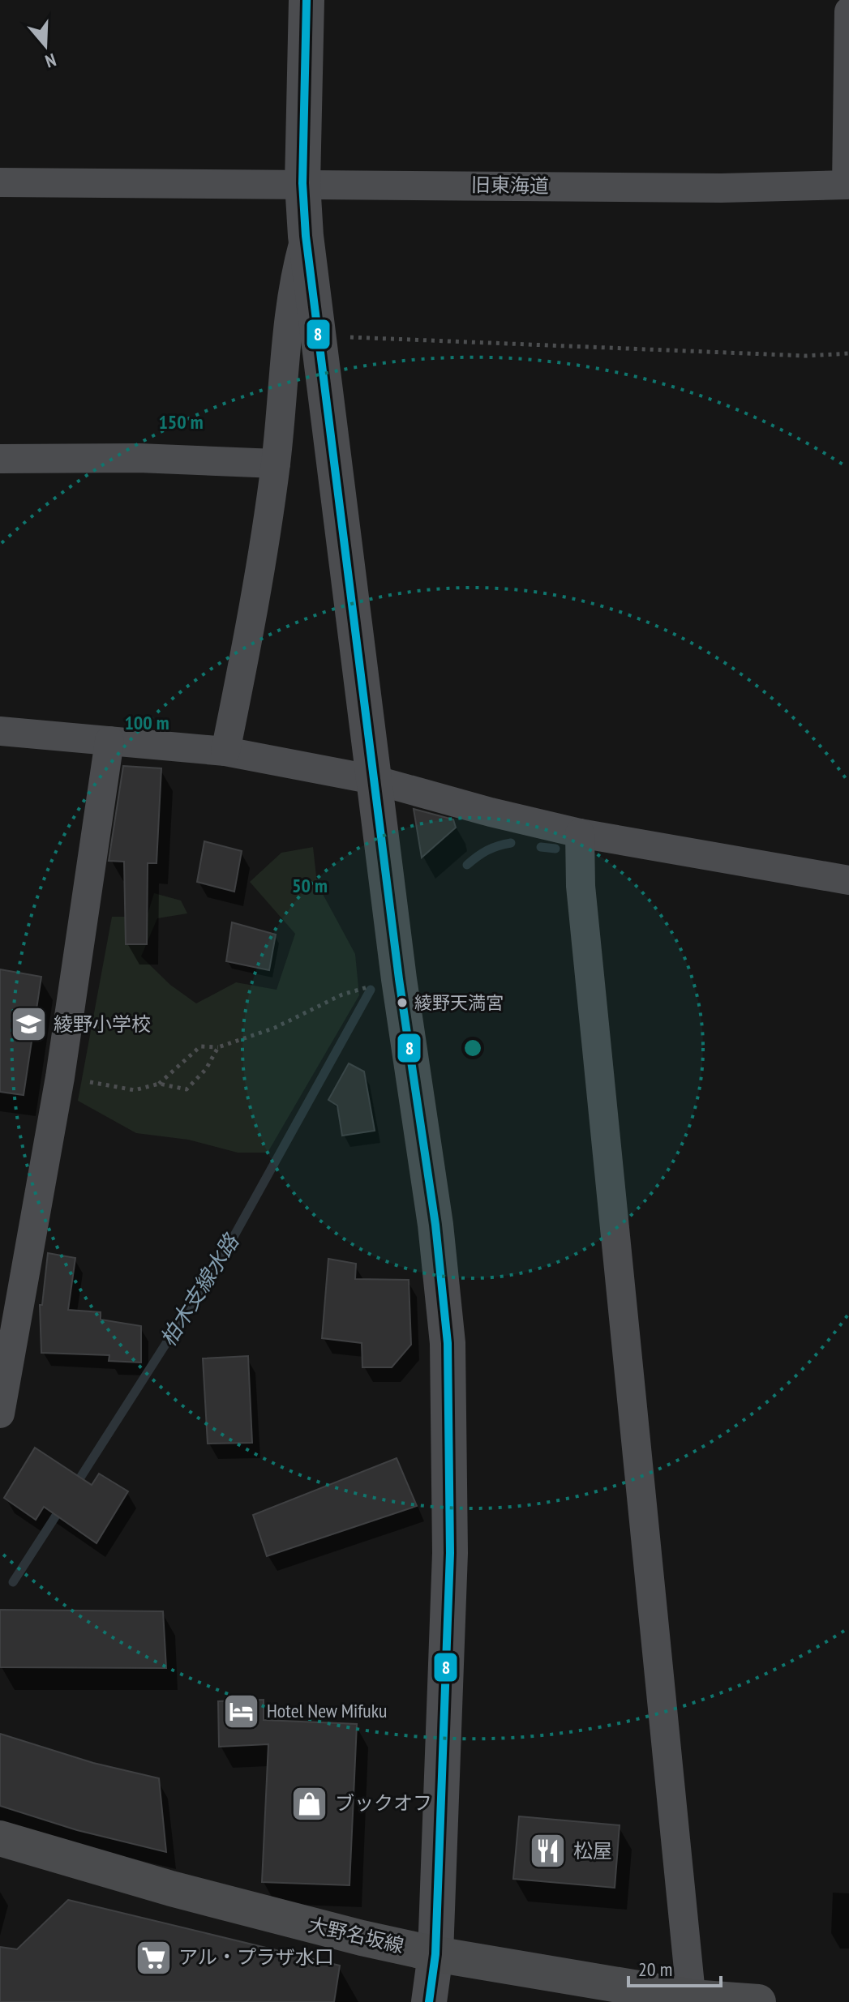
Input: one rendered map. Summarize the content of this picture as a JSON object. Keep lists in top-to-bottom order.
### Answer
{
  "streets": {
    "main road": ["大野名坂線"],
    "street": ["旧東海道"]
  },
  "water": ["柏木支線水路"],
  "places": {
    "other": ["綾野天満宮"],
    "school or university": ["綾野小学校"],
    "hotel": ["Hotel New Mifuku"],
    "shop": ["ブックオフ"],
    "restaurant": ["松屋"],
    "supermarket": ["アル・プラザ水口"]
  },
  "lines": ["transit line 8"],
  "scale_bar": "20 m",
  "north": "bottom",
  "rings": ["150 m", "100 m", "50 m"]
}
